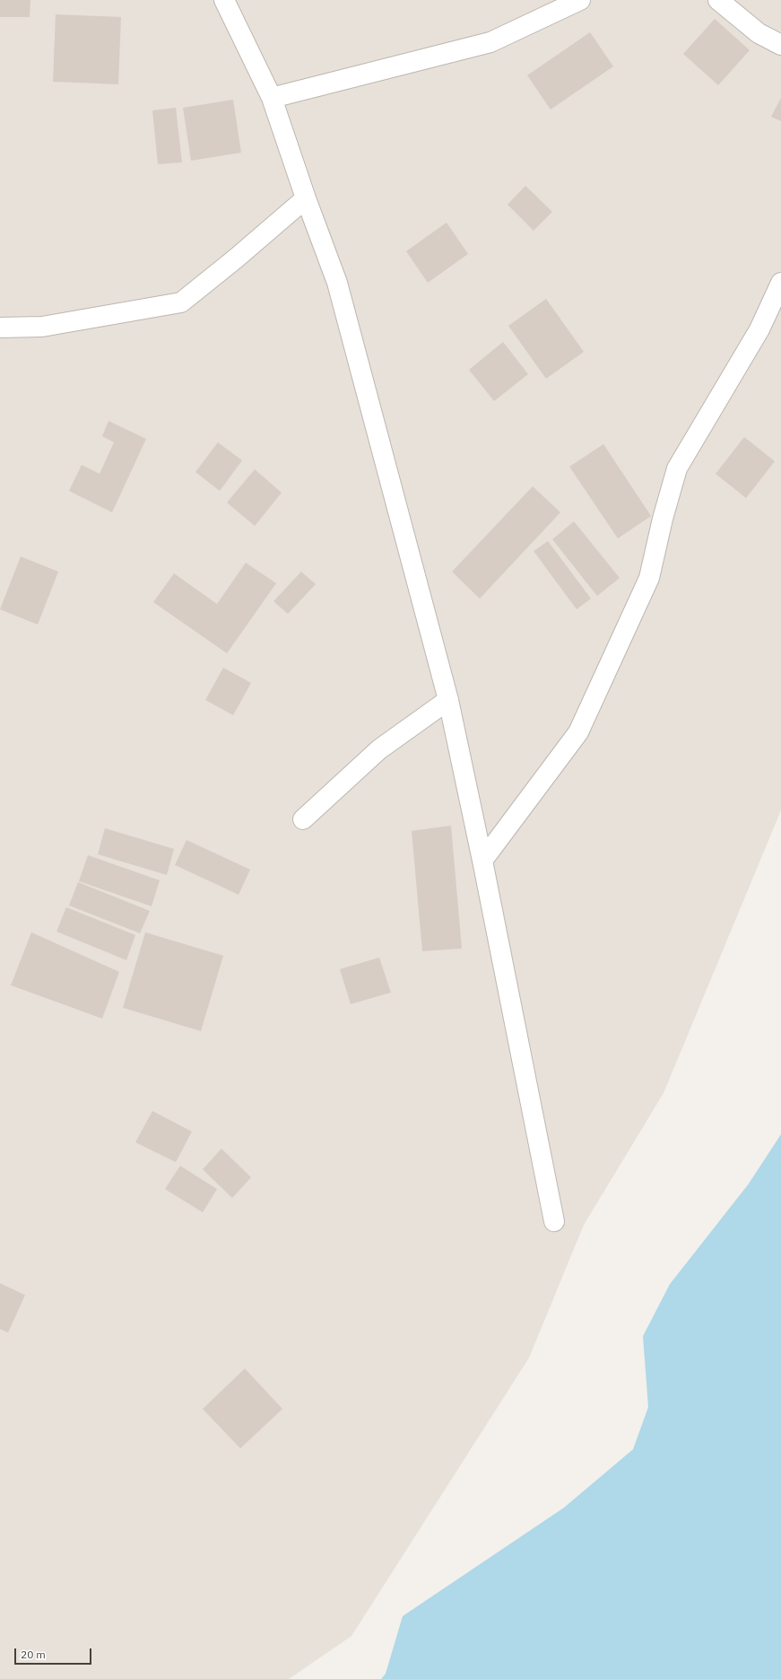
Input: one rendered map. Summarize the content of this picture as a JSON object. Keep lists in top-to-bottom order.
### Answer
{
  "scale_bar": "20 m"
}
